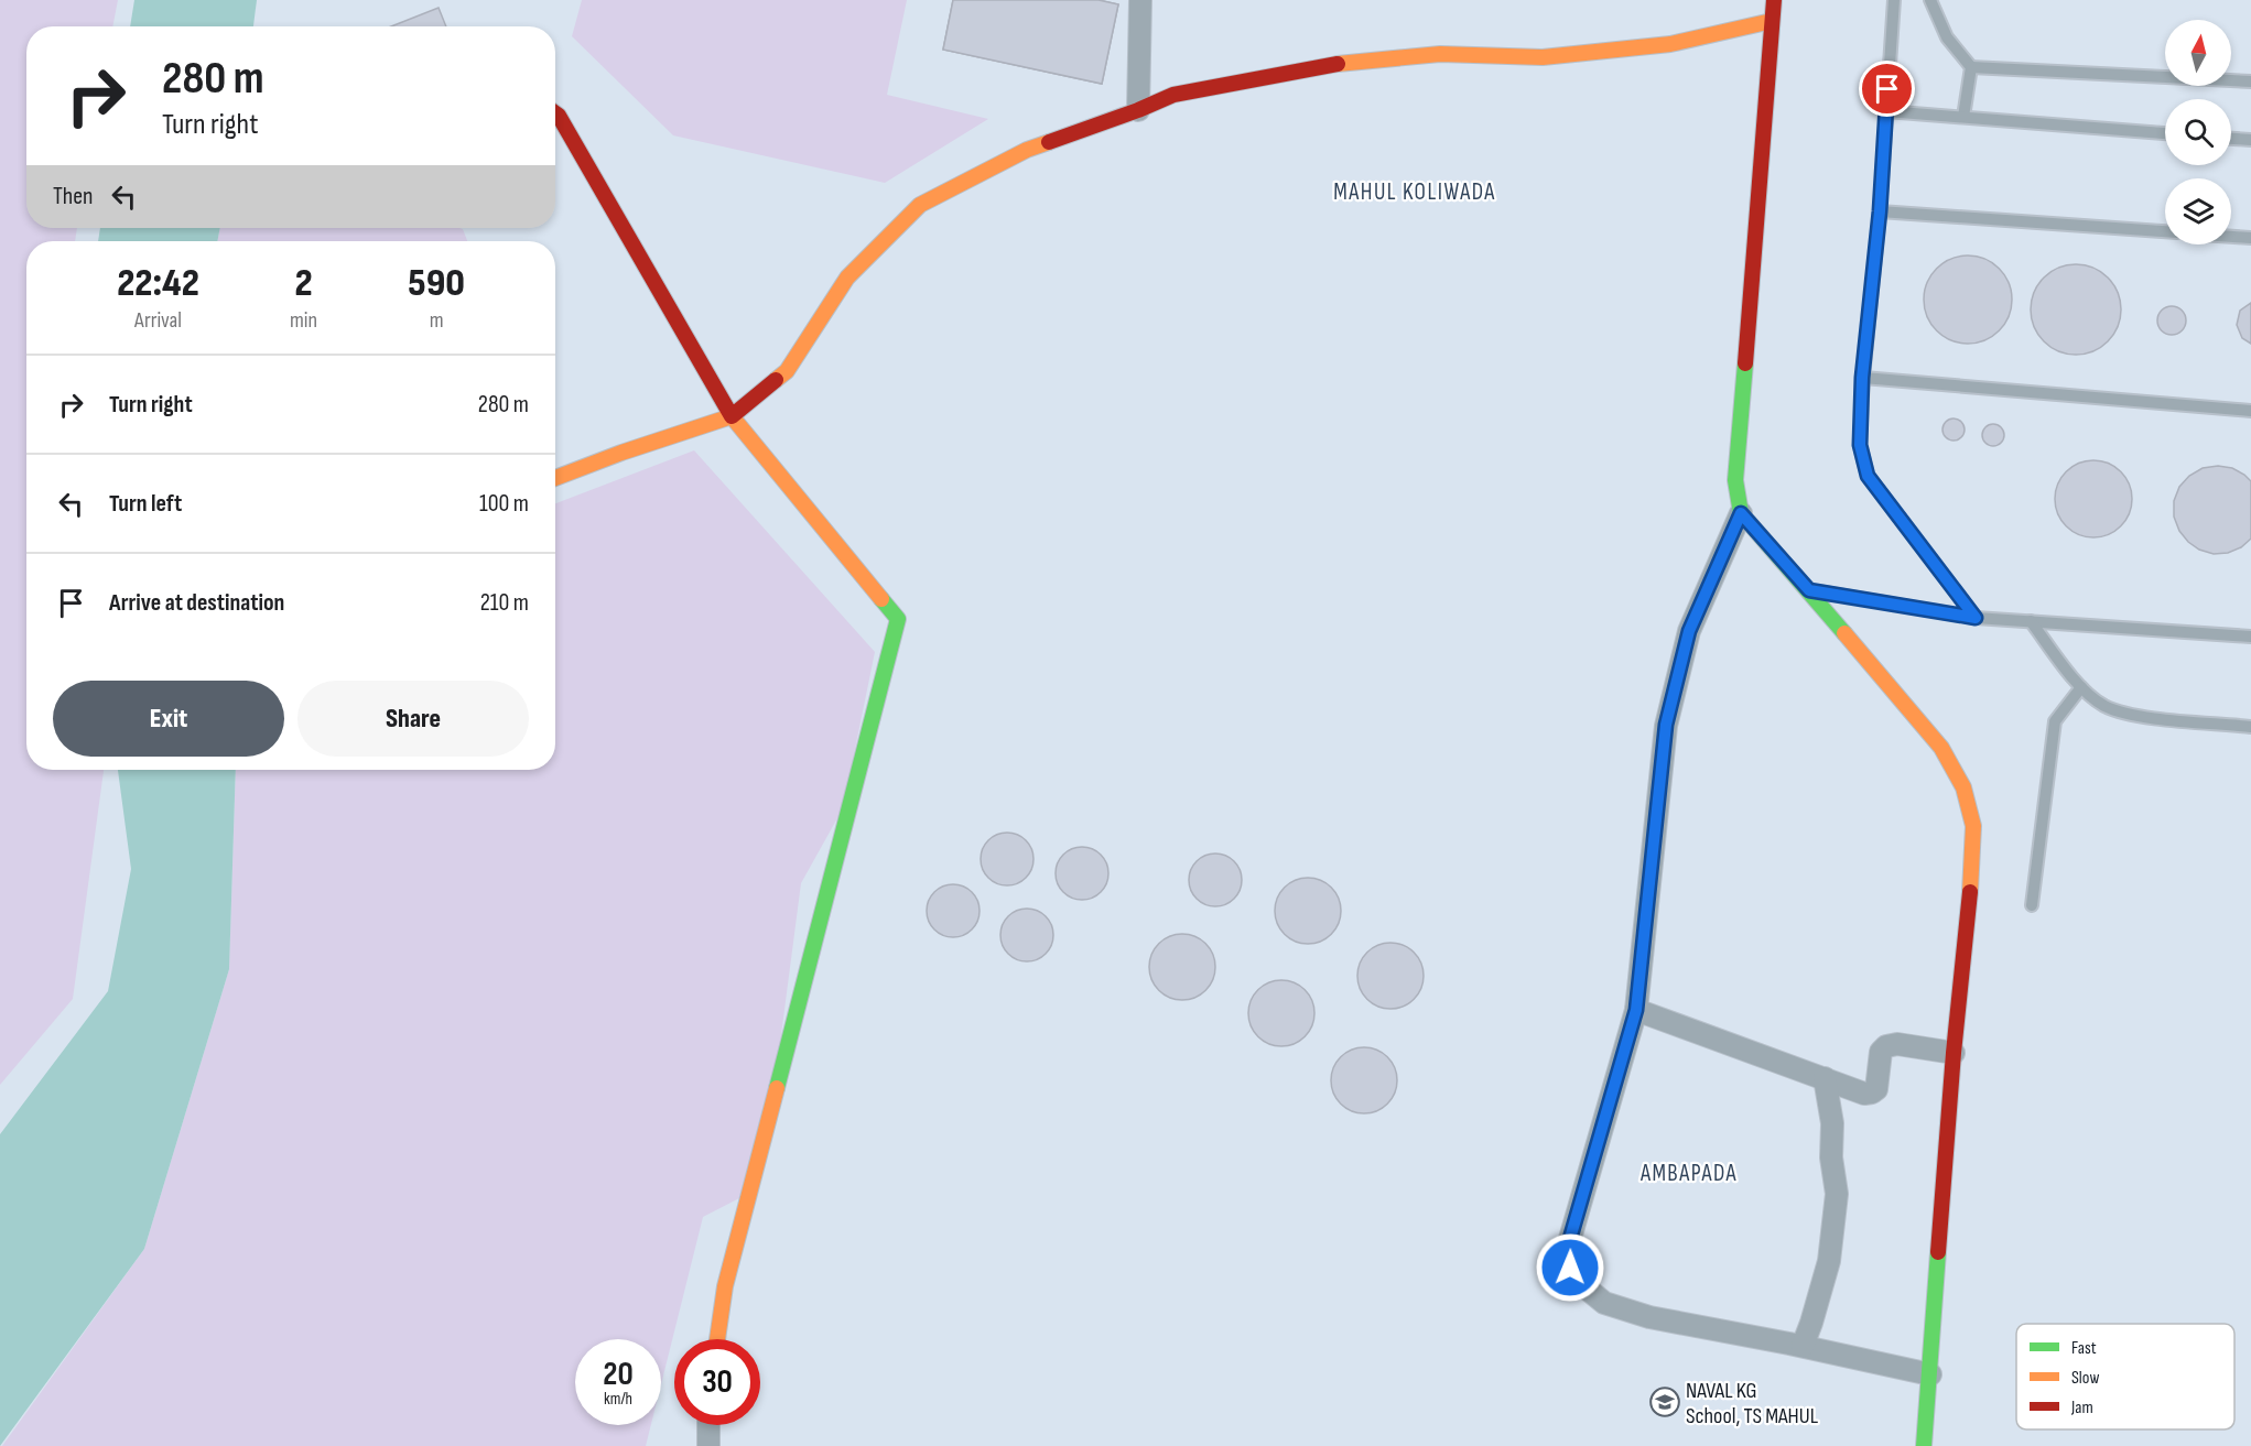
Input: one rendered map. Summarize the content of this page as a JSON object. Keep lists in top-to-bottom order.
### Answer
{
  "districts": ["MAHUL KOLIWADA", "AMBAPADA"],
  "places": {
    "school or university": ["NAVAL KG School, TS MAHUL"]
  },
  "legend": ["Fast", "Slow", "Jam"],
  "north": "top",
  "page": {
    "turn": ["280 m", "Turn right"],
    "then": "Then",
    "eta": [
      "22:42",
      "Arrival",
      "2",
      "min",
      "590",
      "m"
    ],
    "list": [
      {
        "name": "Turn right",
        "value": "280 m"
      },
      {
        "name": "Turn left",
        "value": "100 m"
      },
      {
        "name": "Arrive at destination",
        "value": "210 m"
      }
    ],
    "buttons": ["Exit", "Share"],
    "speed": "20 km/h",
    "limit": "30"
  }
}
